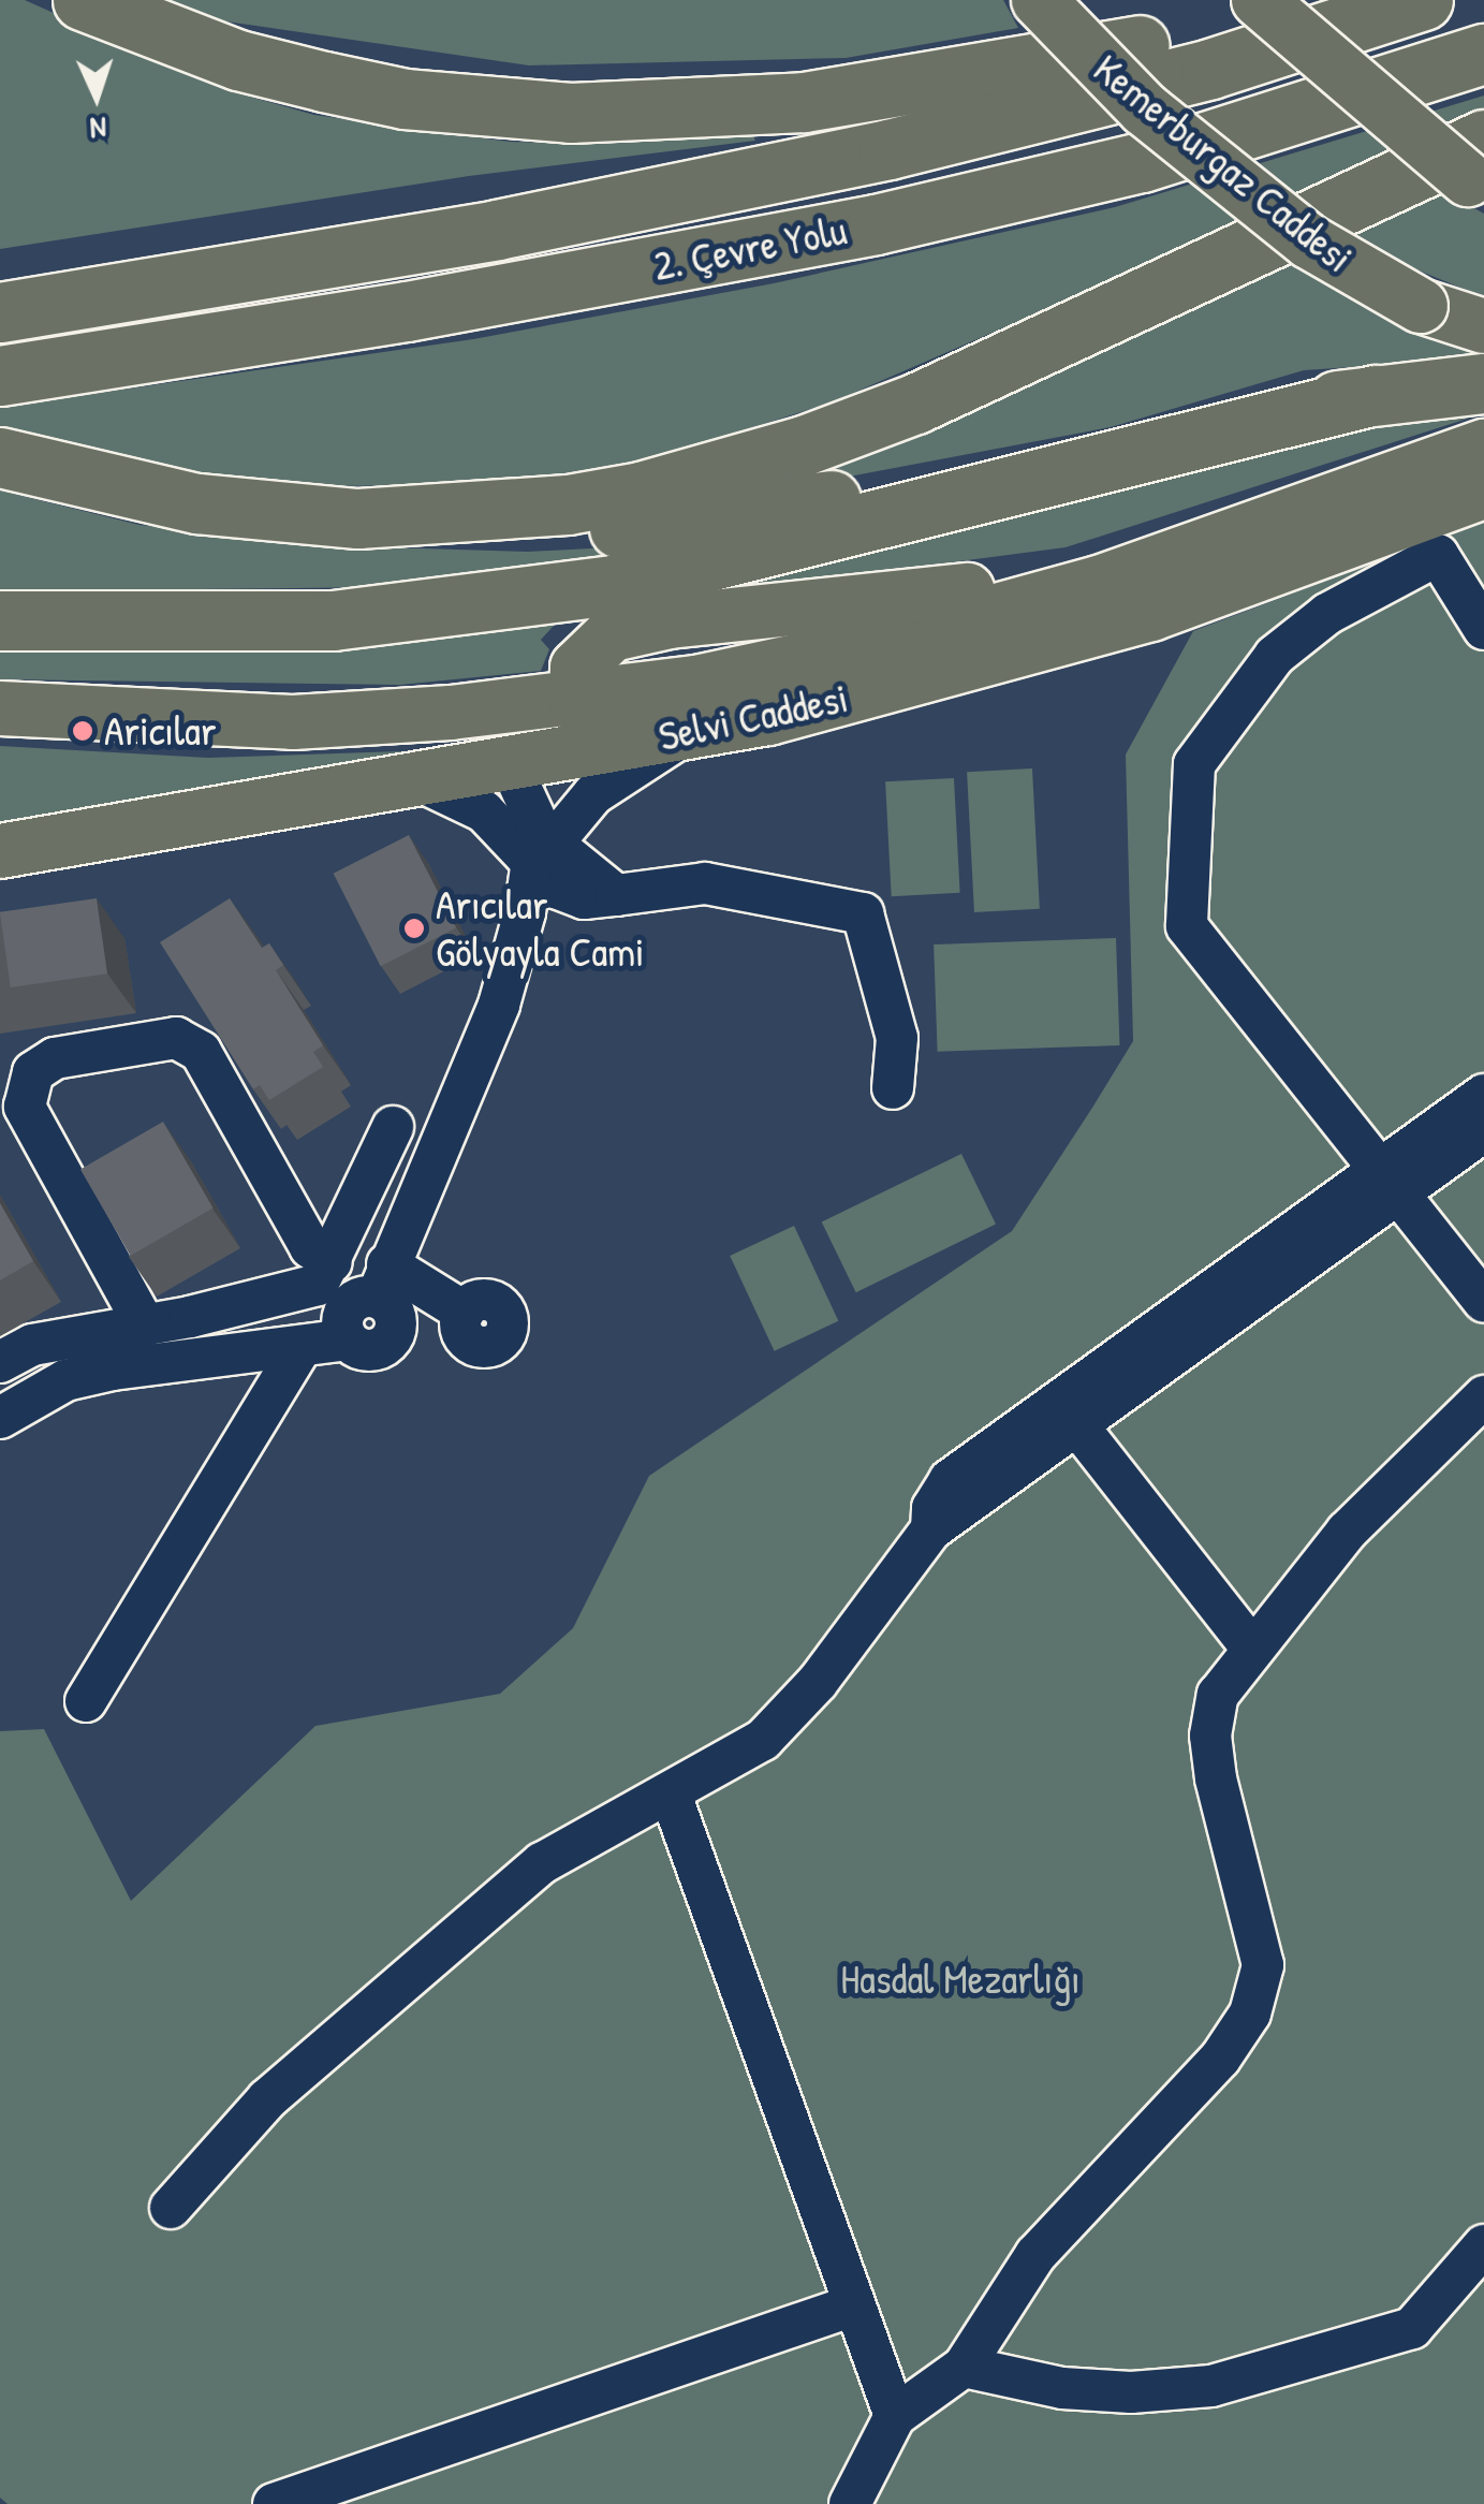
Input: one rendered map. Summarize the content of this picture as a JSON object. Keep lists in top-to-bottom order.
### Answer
{
  "streets": {
    "highway": ["2. Çevre Yolu"],
    "main road": ["Kemerburgaz Caddesi", "Selvi Caddesi"]
  },
  "parks": ["Hasdal Mezarlığı"],
  "places": ["Aricılar", "Arıcılar Gölyayla Cami"],
  "north": "bottom"
}
